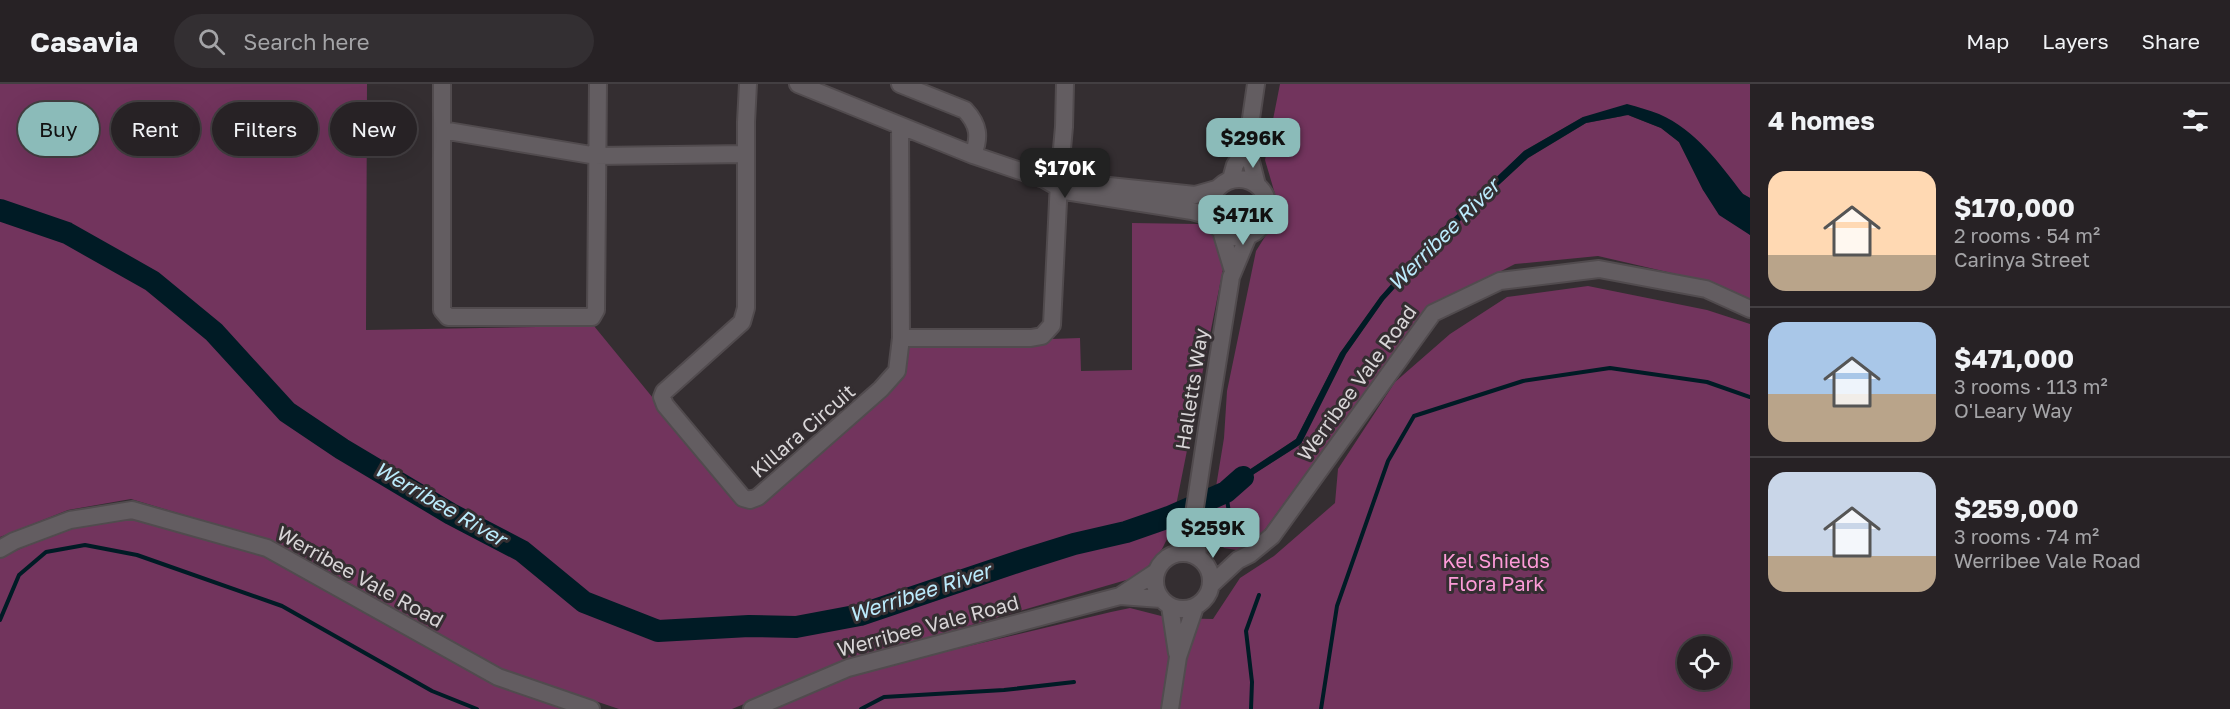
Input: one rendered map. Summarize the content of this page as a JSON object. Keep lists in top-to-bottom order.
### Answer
{
  "streets": {
    "street": ["Werribee Vale Road", "Halletts Way", "Killara Circuit"]
  },
  "crossings": [
    ["Werribee Vale Road", "Halletts Way"]
  ],
  "water": ["Werribee River"],
  "parks": ["Kel Shields Flora Park"],
  "page": {
    "header": "Casavia",
    "search": "Search here",
    "nav": ["Map", "Layers", "Share"],
    "heading": "4 homes",
    "chip": [
      "Buy",
      "Rent",
      "Filters",
      "New"
    ],
    "price": [
      "$296K",
      "$170K",
      "$471K",
      "$259K"
    ],
    "list": [
      {
        "name": "$170,000",
        "note": "2 rooms · 54 m² · Carinya Street"
      },
      {
        "name": "$471,000",
        "note": "3 rooms · 113 m² · O'Leary Way"
      },
      {
        "name": "$259,000",
        "note": "3 rooms · 74 m² · Werribee Vale Road"
      }
    ]
  }
}
